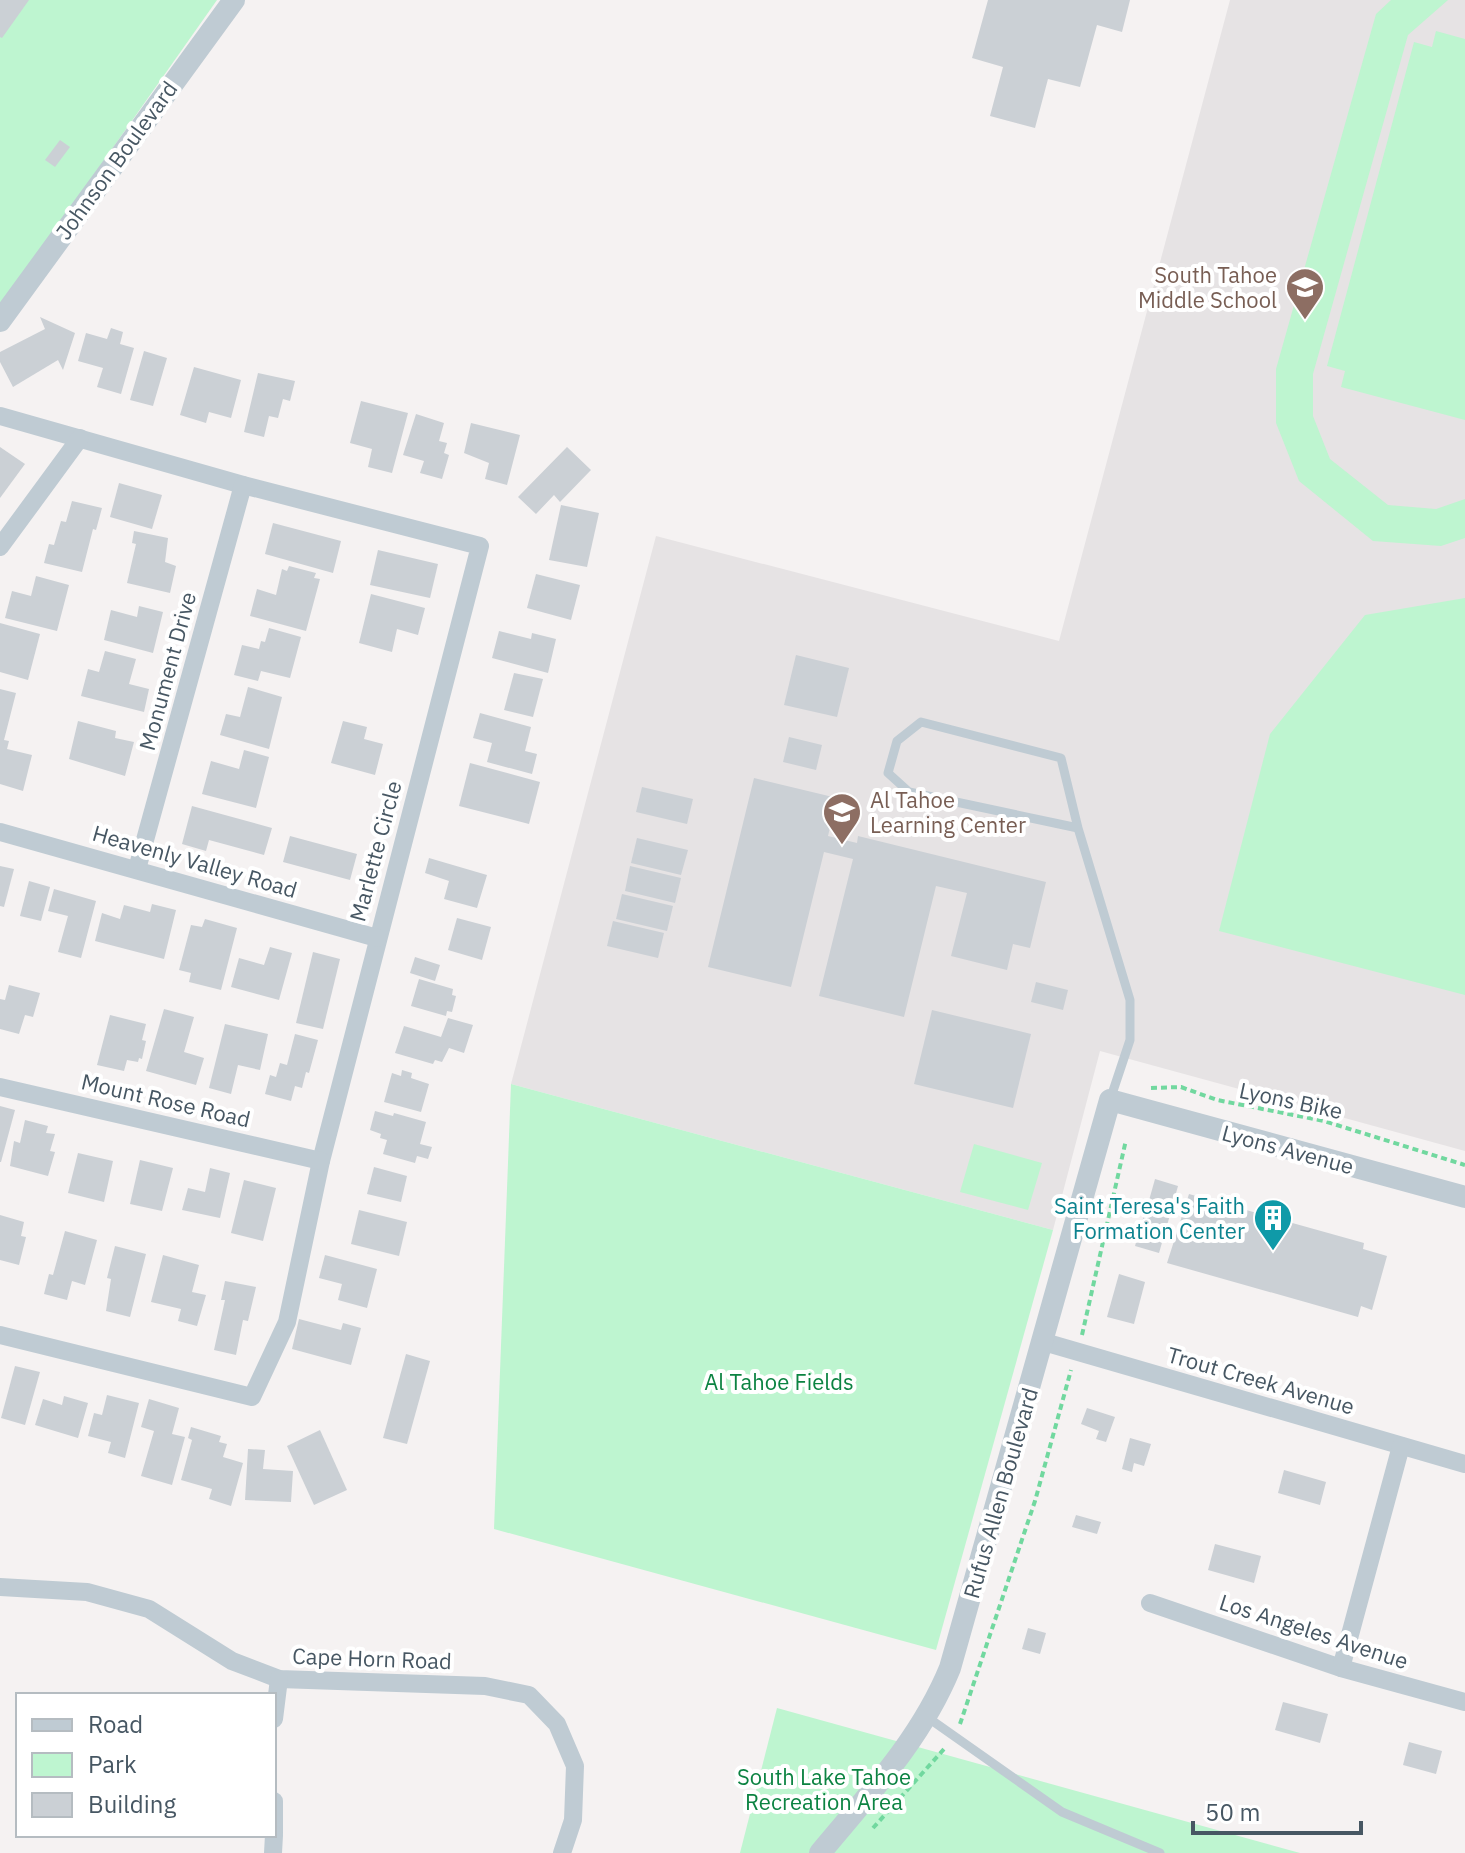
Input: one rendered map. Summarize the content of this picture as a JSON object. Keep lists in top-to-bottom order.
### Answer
{
  "streets": {
    "street": [
      "Johnson Boulevard",
      "Monument Drive",
      "Marlette Circle",
      "Heavenly Valley Road",
      "Mount Rose Road",
      "Lyons Avenue",
      "Trout Creek Avenue",
      "Rufus Allen Boulevard",
      "Los Angeles Avenue",
      "Cape Horn Road"
    ],
    "path": ["Lyons Bike"]
  },
  "crossings": [
    ["Monument Drive", "Marlette Circle"],
    ["Monument Drive", "Heavenly Valley Road"],
    ["Marlette Circle", "Heavenly Valley Road"],
    ["Marlette Circle", "Mount Rose Road"],
    ["Lyons Avenue", "Rufus Allen Boulevard"],
    ["Trout Creek Avenue", "Rufus Allen Boulevard"]
  ],
  "parks": ["Al Tahoe Fields", "South Lake Tahoe Recreation Area"],
  "places": {
    "school or university": ["South Tahoe Middle School", "Al Tahoe Learning Center"],
    "building": ["Saint Teresa's Faith Formation Center"]
  },
  "legend": ["Road", "Park", "Building"],
  "scale_bar": "50 m"
}
